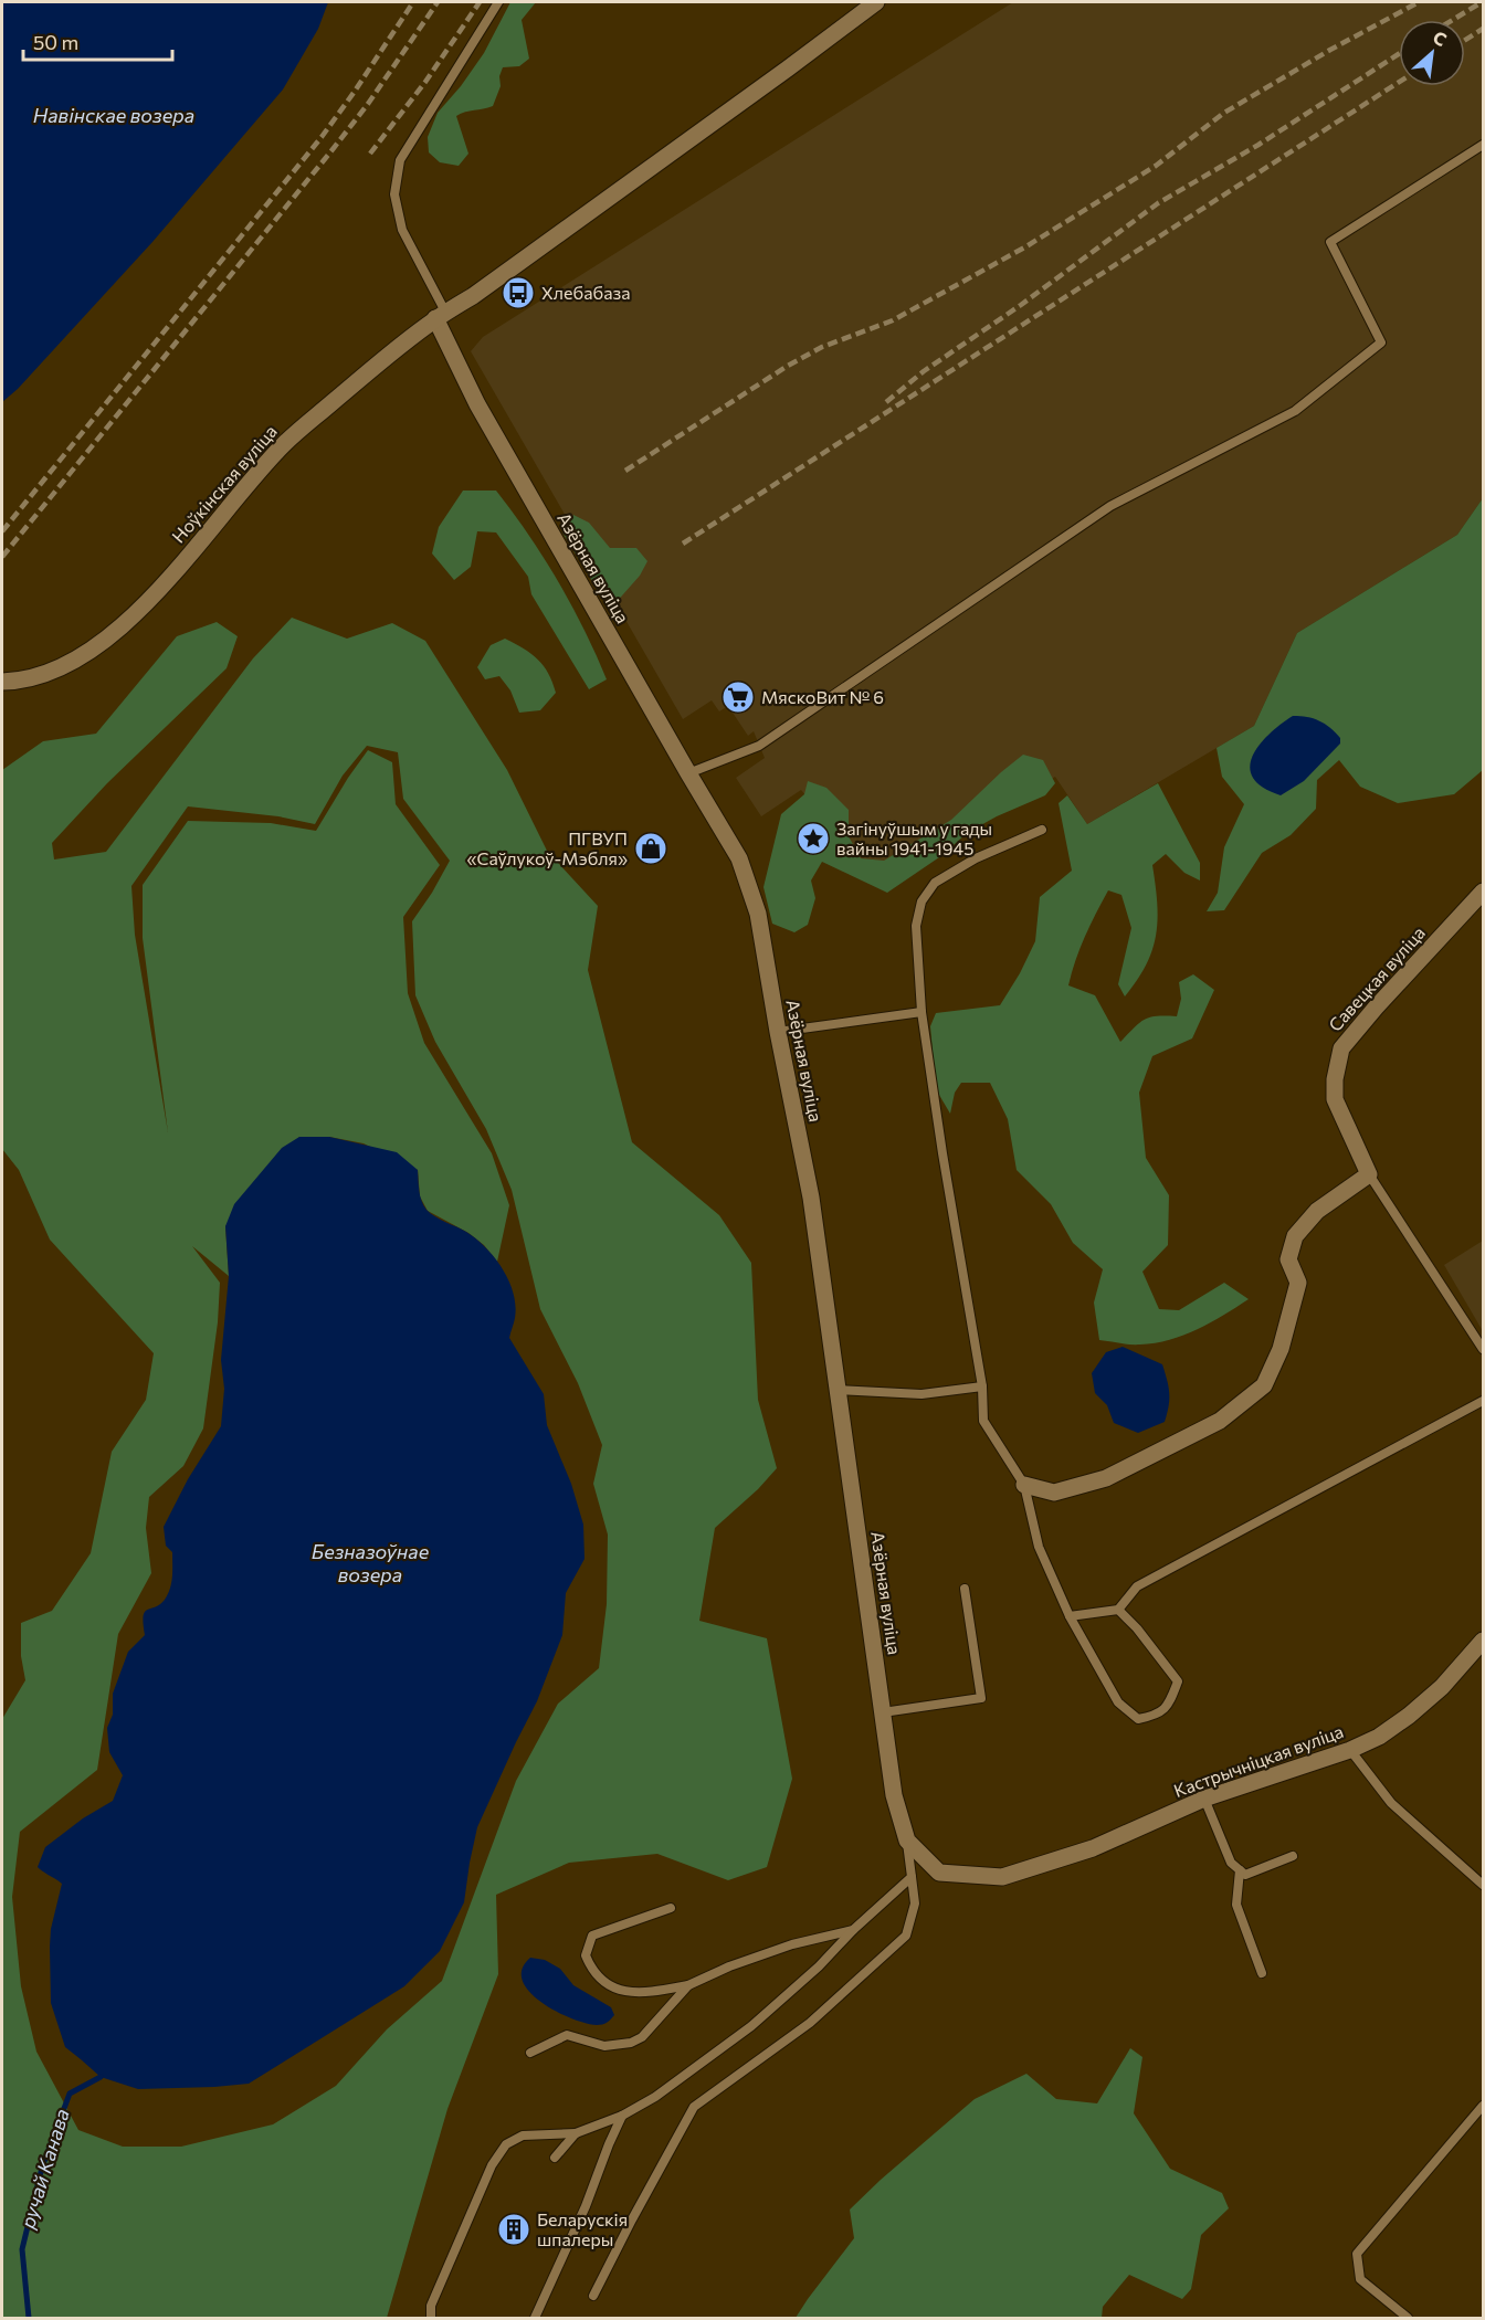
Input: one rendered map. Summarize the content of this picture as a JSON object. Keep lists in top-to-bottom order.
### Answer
{
  "streets": {
    "street": [
      "Ноўкінская вуліца",
      "Азёрная вуліца",
      "Савецкая вуліца",
      "Кастрычніцкая вуліца"
    ]
  },
  "crossings": [
    ["Ноўкінская вуліца", "Азёрная вуліца"],
    ["Азёрная вуліца", "Кастрычніцкая вуліца"]
  ],
  "water": ["Навінскае возера", "Безназоўнае возера", "ручай Канава"],
  "places": {
    "bus stop": ["Хлебабаза"],
    "supermarket": ["МяскоВит № 6"],
    "place": ["Загінуўшым у гады вайны 1941-1945"],
    "shop": ["ПГВУП «Саўлукоў-Мэбля»"],
    "building": ["Беларускія шпалеры"]
  },
  "scale_bar": "50 m",
  "north": "top right"
}
